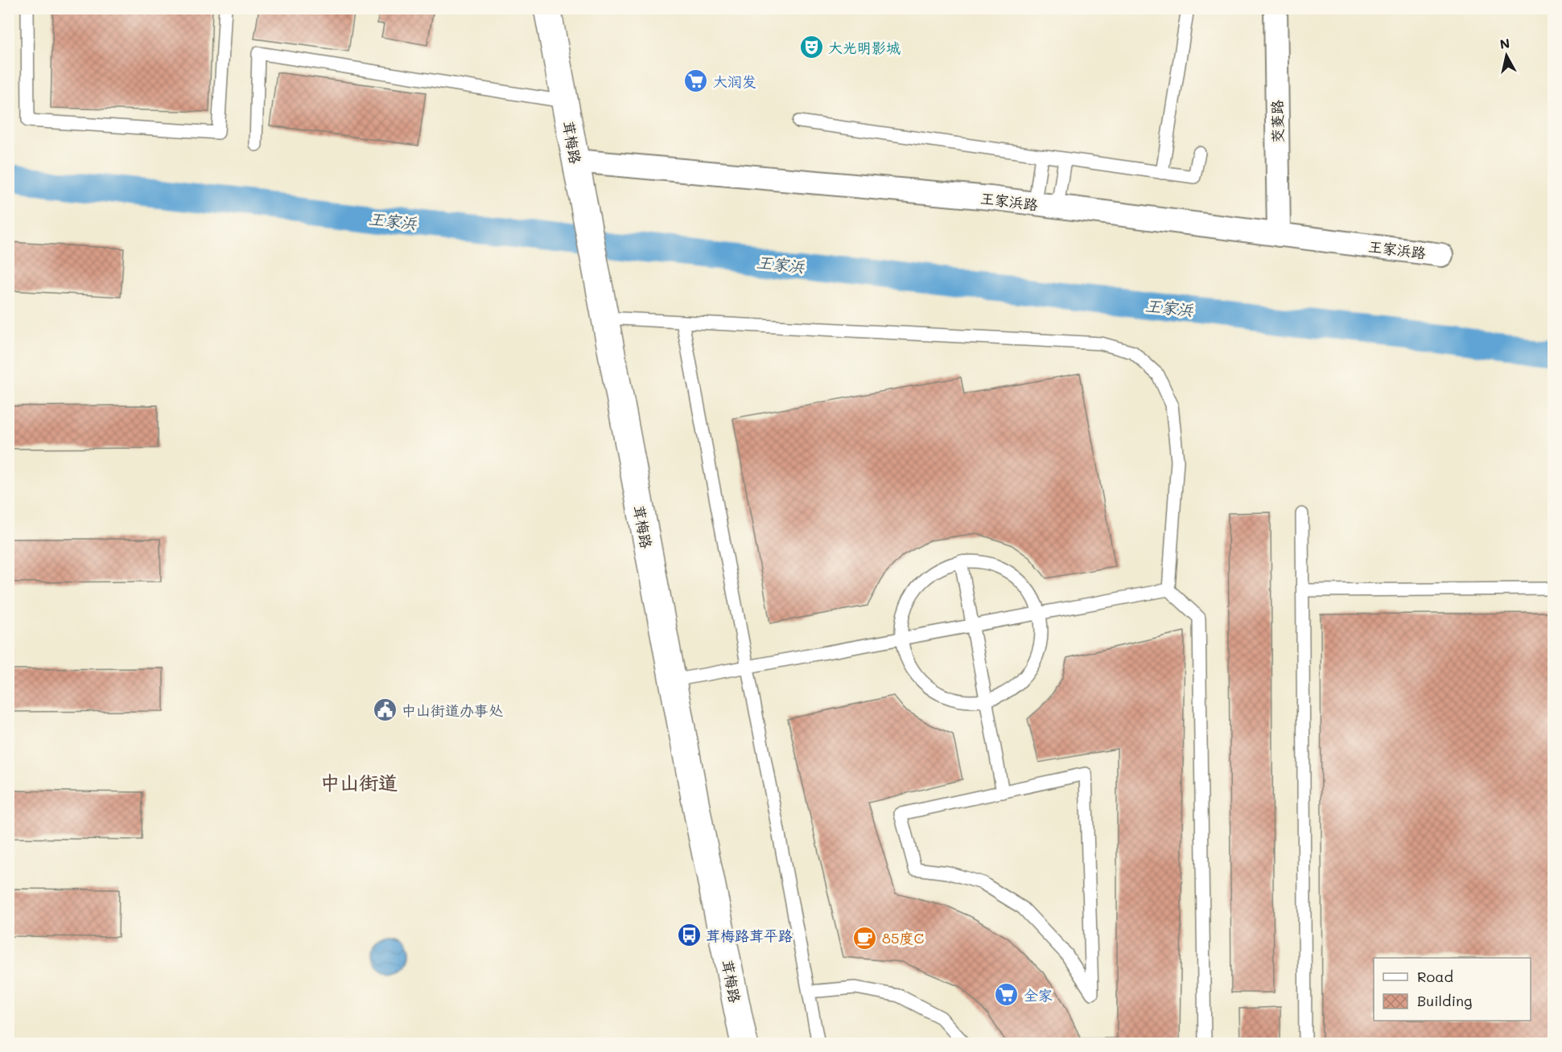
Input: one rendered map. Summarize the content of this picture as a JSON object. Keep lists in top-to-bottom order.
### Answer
{
  "streets": {
    "street": ["茭菱路", "茸梅路", "王家浜路"]
  },
  "crossings": [
    ["茭菱路", "王家浜路"],
    ["茸梅路", "王家浜路"]
  ],
  "districts": ["中山街道"],
  "water": ["王家浜"],
  "places": {
    "theatre": ["大光明影城"],
    "supermarket": ["大润发", "全家"],
    "public building": ["中山街道办事处"],
    "bus stop": ["茸梅路茸平路"],
    "cafe": ["85度C"]
  },
  "legend": ["Road", "Building"],
  "north": "top"
}
